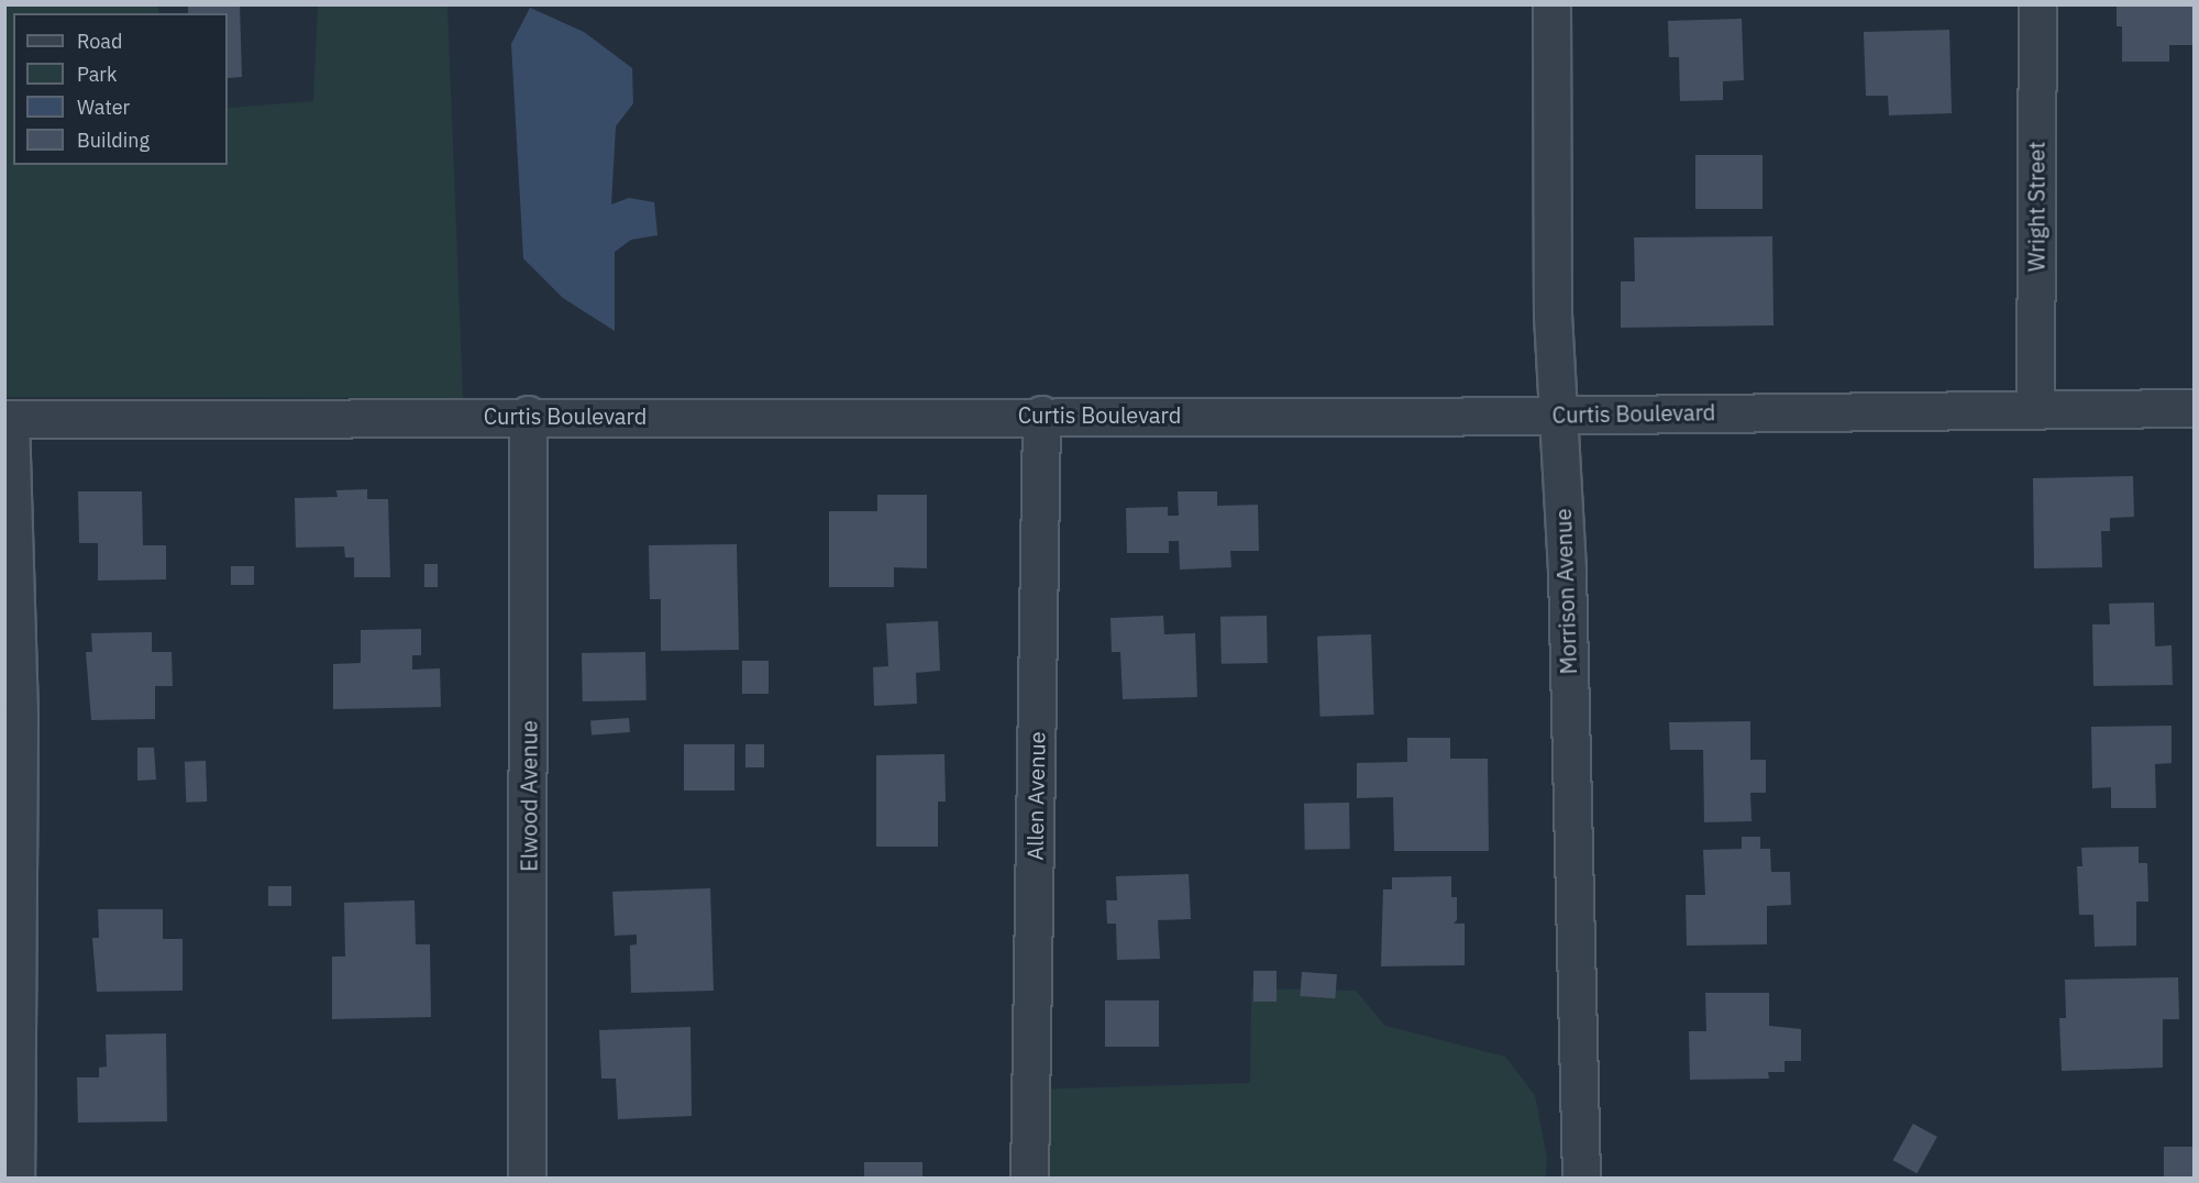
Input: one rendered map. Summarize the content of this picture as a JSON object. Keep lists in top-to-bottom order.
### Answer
{
  "streets": {
    "street": [
      "Wright Street",
      "Curtis Boulevard",
      "Morrison Avenue",
      "Elwood Avenue",
      "Allen Avenue"
    ]
  },
  "crossings": [
    ["Wright Street", "Curtis Boulevard"],
    ["Curtis Boulevard", "Morrison Avenue"],
    ["Curtis Boulevard", "Elwood Avenue"],
    ["Curtis Boulevard", "Allen Avenue"]
  ],
  "legend": [
    "Road",
    "Park",
    "Water",
    "Building"
  ]
}
